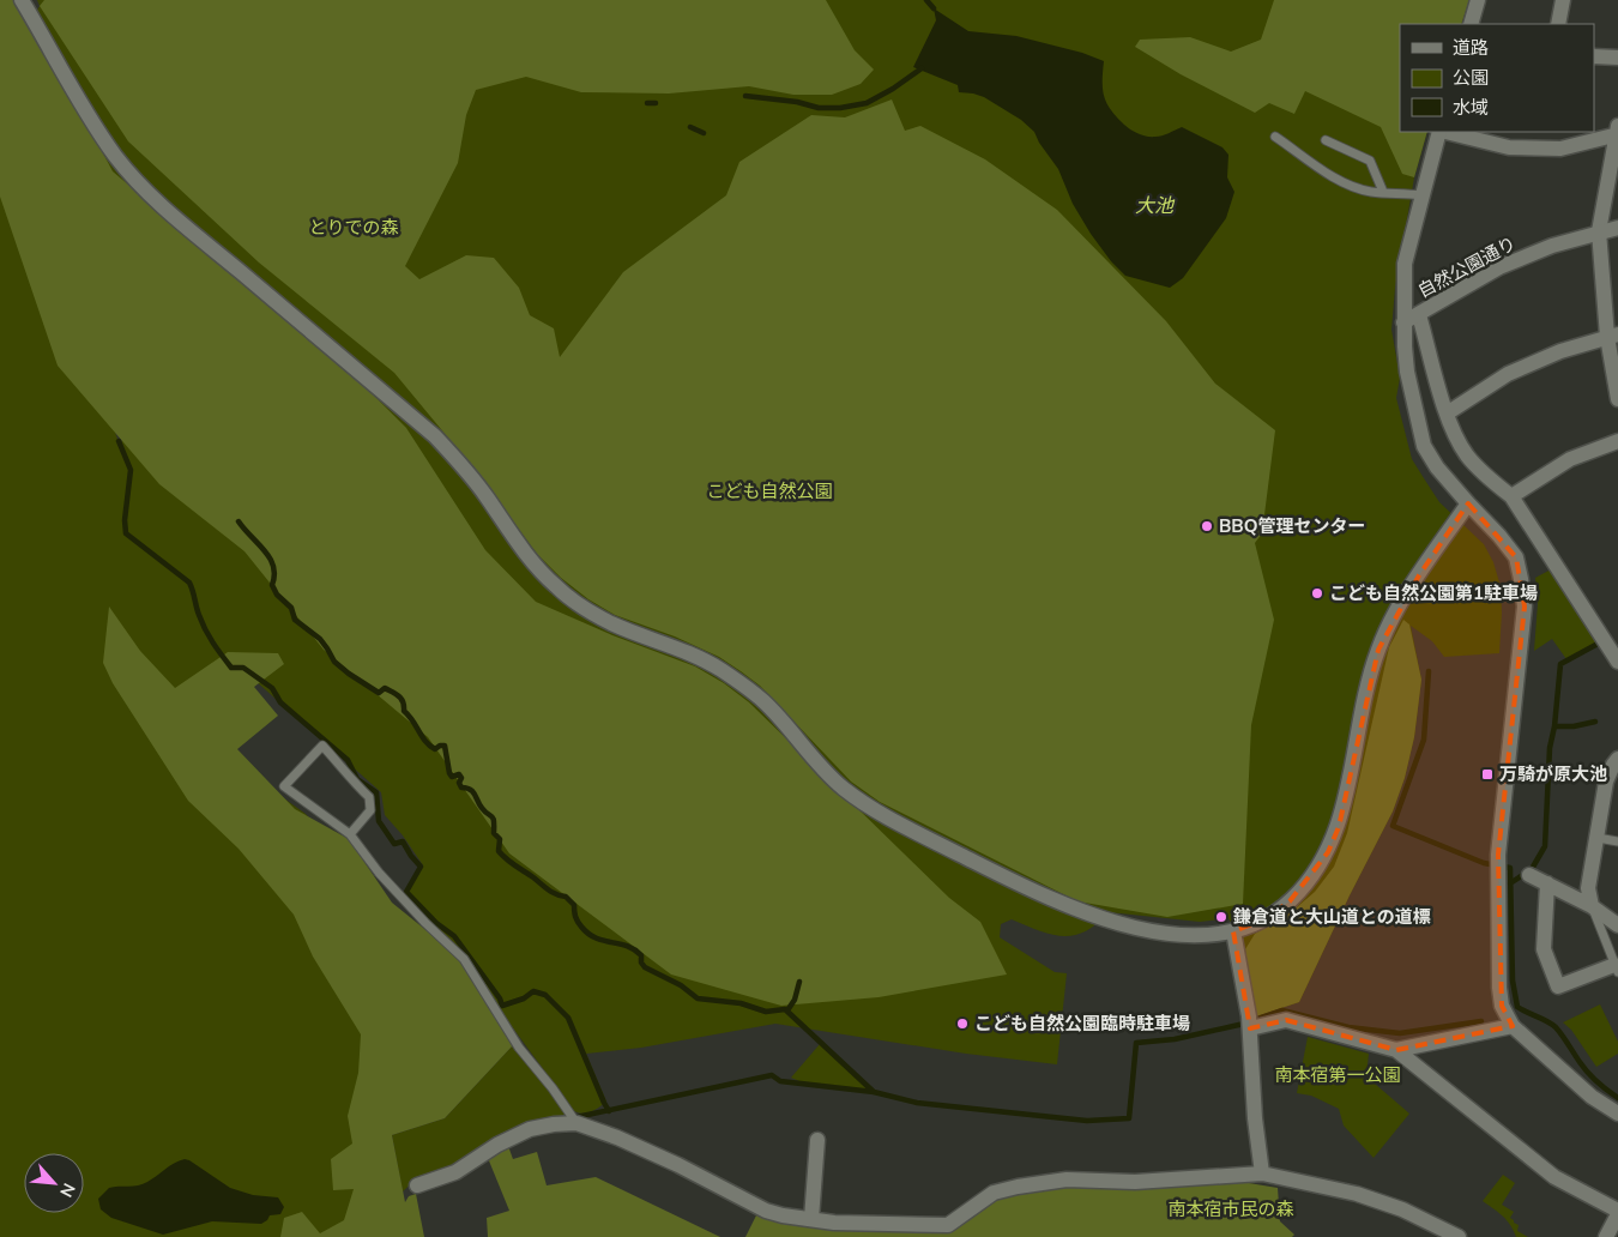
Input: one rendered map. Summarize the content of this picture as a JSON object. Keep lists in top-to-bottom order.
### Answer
{
  "streets": {
    "street": ["自然公園通り"]
  },
  "water": ["大池"],
  "parks": [
    "とりでの森",
    "こども自然公園",
    "南本宿第一公園",
    "南本宿市民の森"
  ],
  "places": {
    "other": [
      "BBQ管理センター",
      "こども自然公園第1駐車場",
      "鎌倉道と大山道との道標",
      "こども自然公園臨時駐車場"
    ],
    "transit": ["万騎が原大池"]
  },
  "legend": ["道路", "公園", "水域"],
  "north": "bottom right"
}
